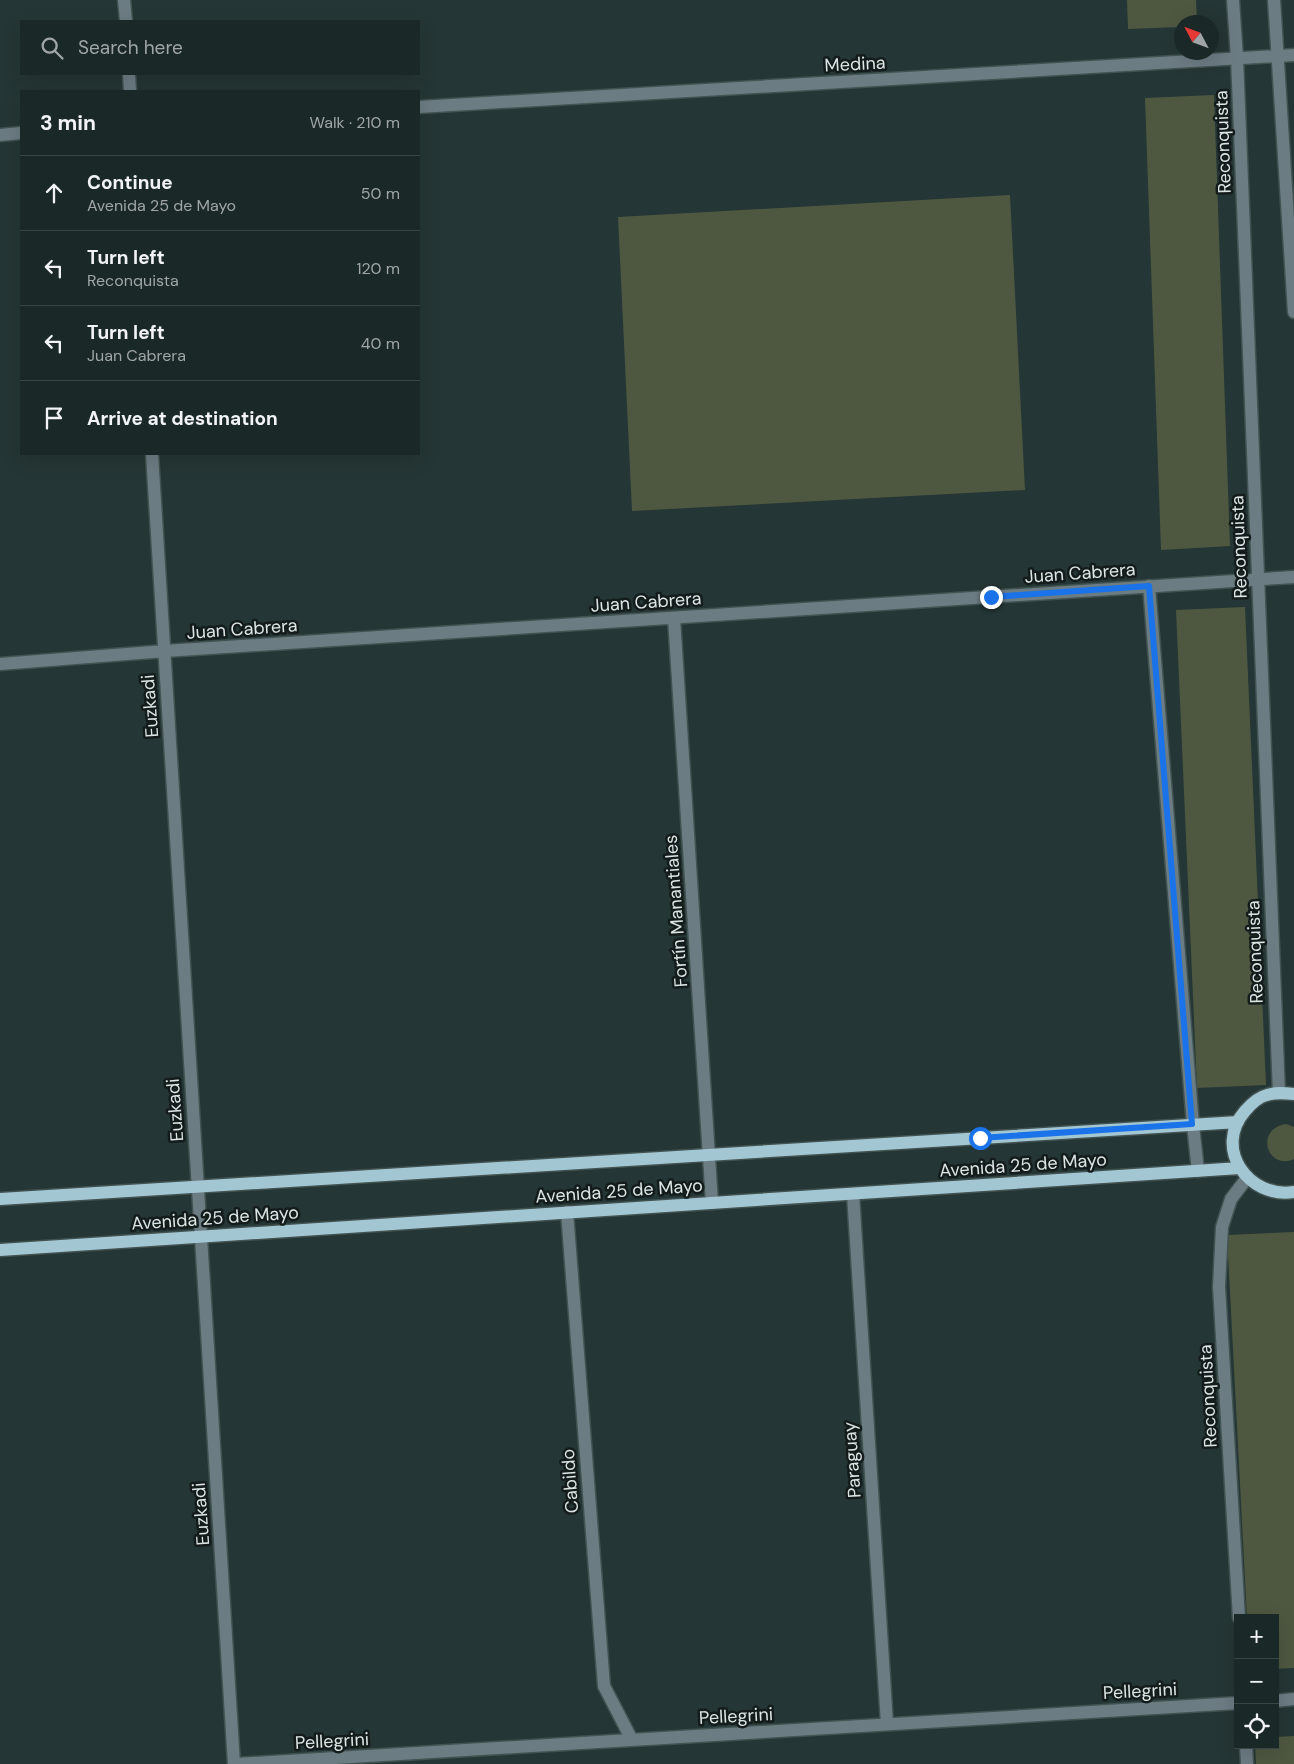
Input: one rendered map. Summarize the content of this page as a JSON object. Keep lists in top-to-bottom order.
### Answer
{
  "streets": {
    "main road": ["Avenida 25 de Mayo"],
    "street": [
      "Medina",
      "Reconquista",
      "Juan Cabrera",
      "Euzkadi",
      "Fortín Manantiales",
      "Paraguay",
      "Cabildo",
      "Pellegrini"
    ]
  },
  "crossings": [
    ["Medina", "Reconquista"],
    ["Reconquista", "Juan Cabrera"],
    ["Reconquista", "Avenida 25 de Mayo"],
    ["Juan Cabrera", "Euzkadi"],
    ["Juan Cabrera", "Fortín Manantiales"],
    ["Euzkadi", "Avenida 25 de Mayo"],
    ["Euzkadi", "Pellegrini"],
    ["Fortín Manantiales", "Avenida 25 de Mayo"],
    ["Avenida 25 de Mayo", "Paraguay"],
    ["Avenida 25 de Mayo", "Cabildo"],
    ["Paraguay", "Pellegrini"],
    ["Cabildo", "Pellegrini"]
  ],
  "north": "top left",
  "page": {
    "search": "Search here",
    "heading": ["3 min", "Walk · 210 m"],
    "list": [
      ["Continue", "Avenida 25 de Mayo", "50 m"],
      ["Turn left", "Reconquista", "120 m"],
      ["Turn left", "Juan Cabrera", "40 m"],
      "Arrive at destination"
    ],
    "map_buttons": ["+", "−"]
  }
}
